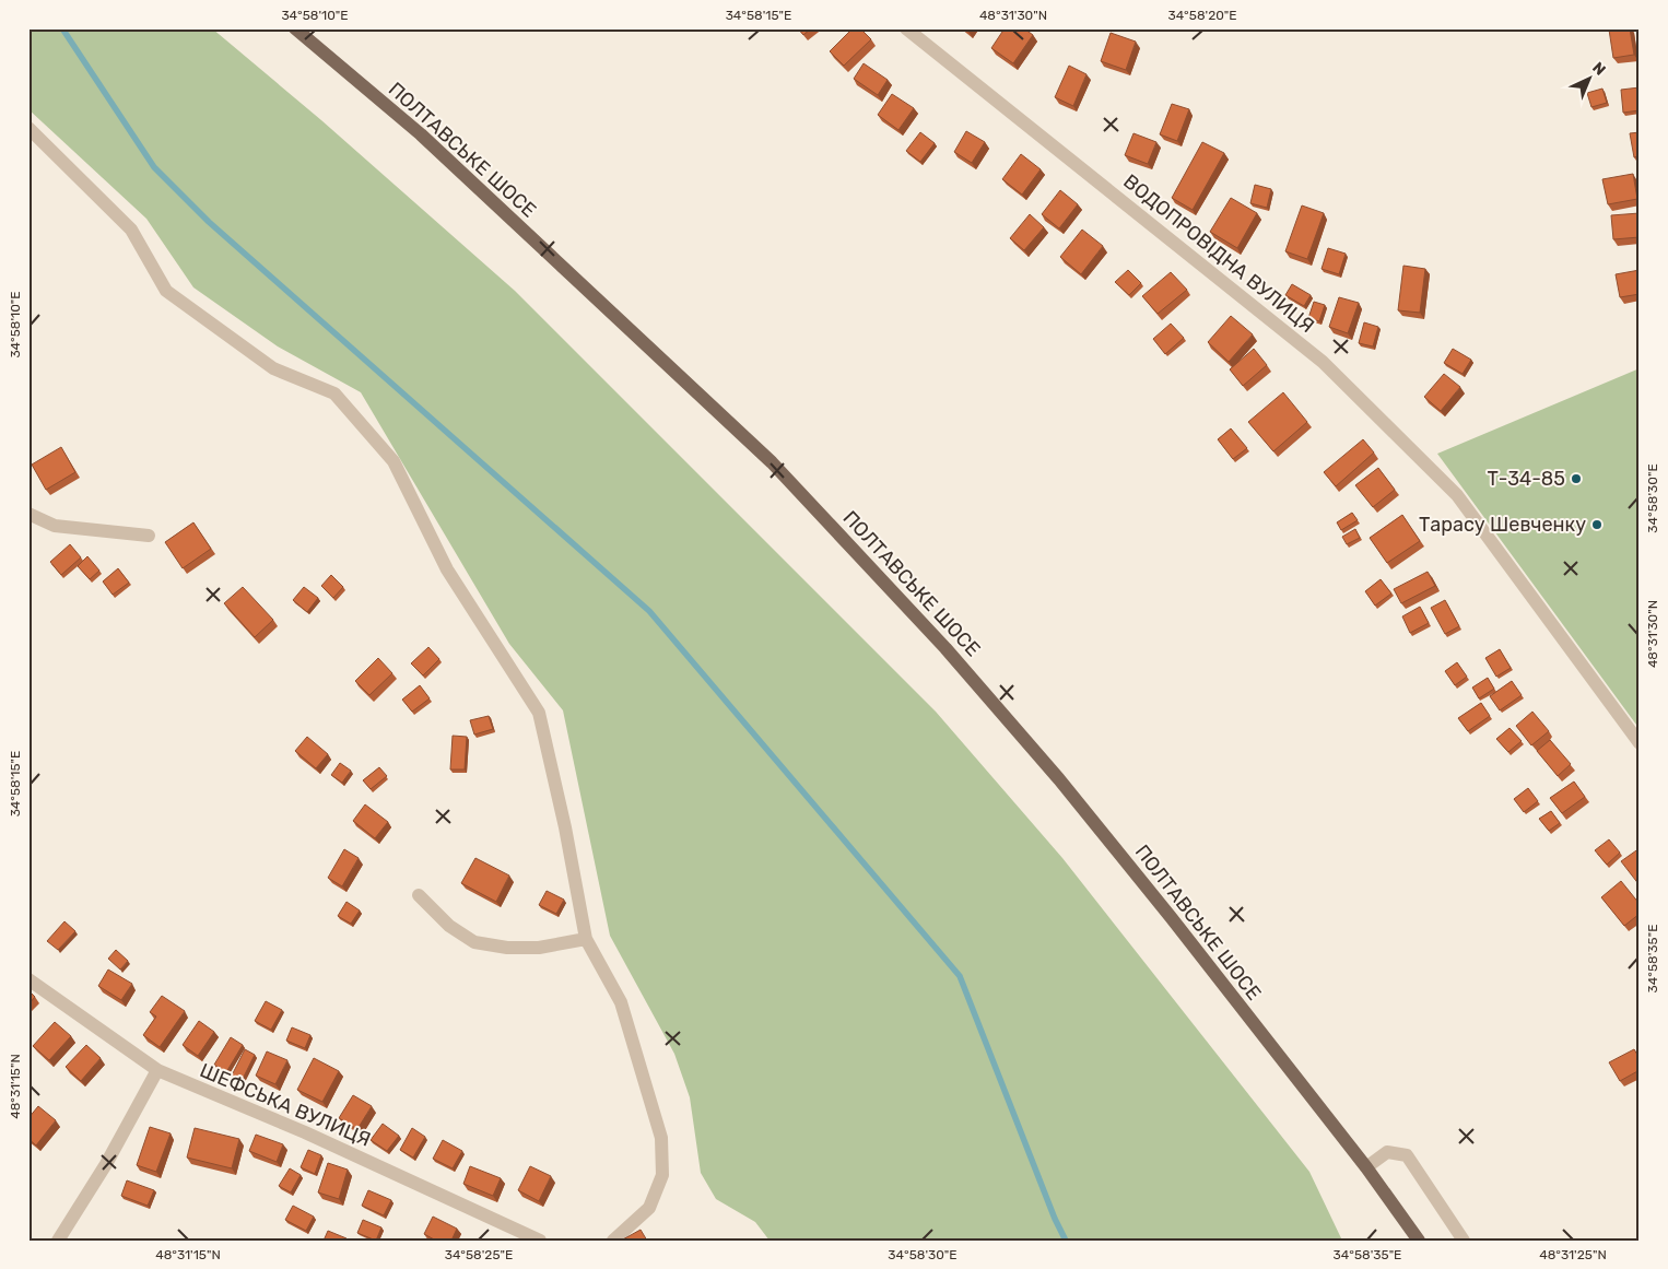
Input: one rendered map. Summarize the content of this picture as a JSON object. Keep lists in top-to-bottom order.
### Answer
{
  "streets": {
    "main road": ["ПОЛТАВСЬКЕ ШОСЕ"],
    "street": ["ВОДОПРОВІДНА ВУЛИЦЯ", "ШЕФСЬКА ВУЛИЦЯ"]
  },
  "places": ["Т-34-85", "Тарасу Шевченку"],
  "north": "top right",
  "coordinates": [
    "34°58'10\"E",
    "34°58'15\"E",
    "48°31'30\"N",
    "34°58'20\"E",
    "34°58'30\"E",
    "34°58'35\"E",
    "48°31'15\"N",
    "34°58'25\"E",
    "48°31'25\"N"
  ]
}
